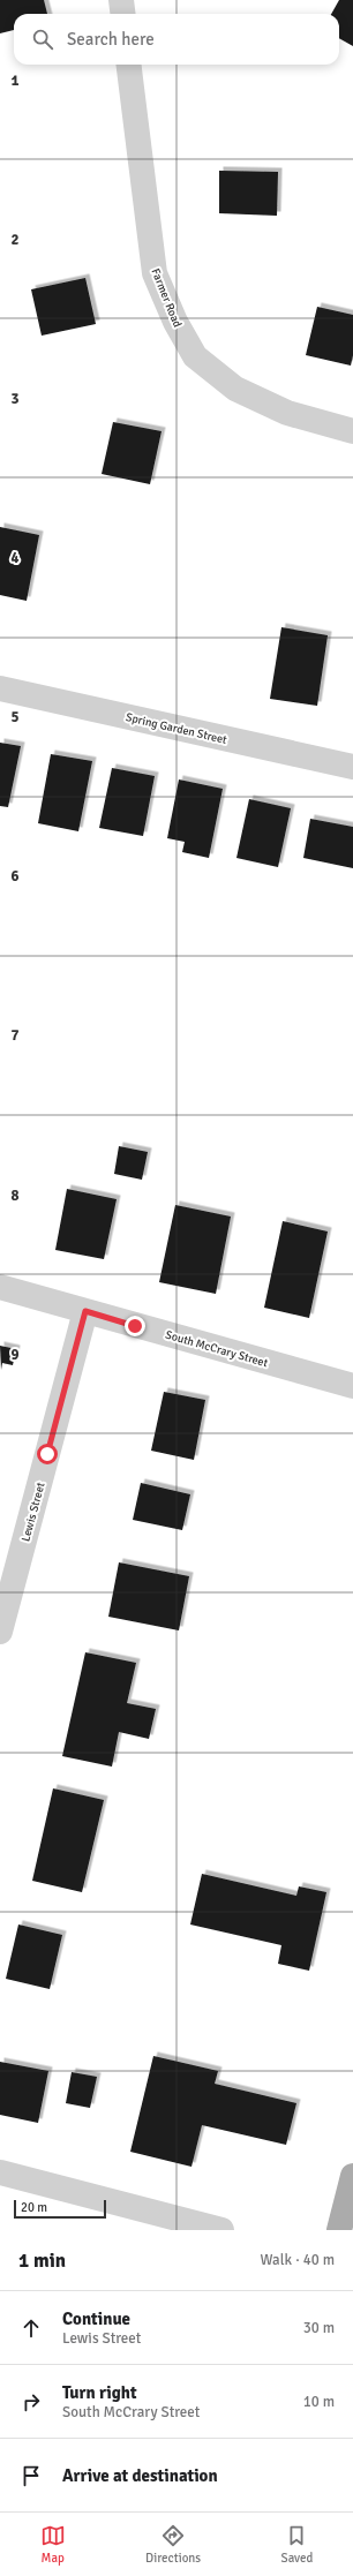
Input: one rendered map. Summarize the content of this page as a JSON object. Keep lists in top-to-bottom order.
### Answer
{
  "streets": {
    "street": [
      "Farmer Road",
      "Spring Garden Street",
      "South McCrary Street",
      "Lewis Street"
    ]
  },
  "crossings": [
    ["South McCrary Street", "Lewis Street"]
  ],
  "scale_bar": "20 m",
  "page": {
    "search": "Search here",
    "scale": "20 m",
    "heading": ["1 min", "Walk · 40 m"],
    "list": [
      ["Continue", "Lewis Street", "30 m"],
      ["Turn right", "South McCrary Street", "10 m"],
      "Arrive at destination"
    ],
    "nav": ["Map", "Directions", "Saved"]
  },
  "grid": {
    "rows": [
      "1",
      "2",
      "3",
      "4",
      "5",
      "6",
      "7",
      "8",
      "9"
    ]
  }
}
